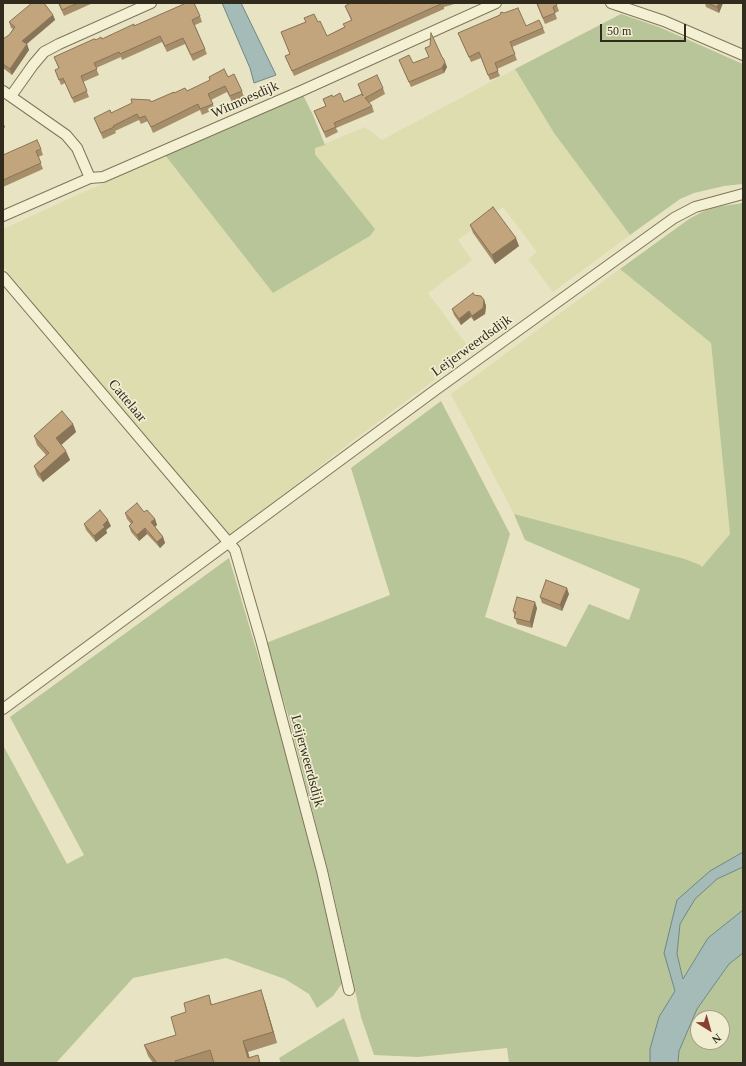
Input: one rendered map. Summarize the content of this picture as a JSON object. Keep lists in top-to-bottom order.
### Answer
{
  "streets": {
    "street": ["Witmoesdijk", "Leijerweerdsdijk", "Cattelaar"]
  },
  "crossings": [
    ["Leijerweerdsdijk", "Cattelaar"]
  ],
  "scale_bar": "50 m",
  "north": "bottom right"
}
